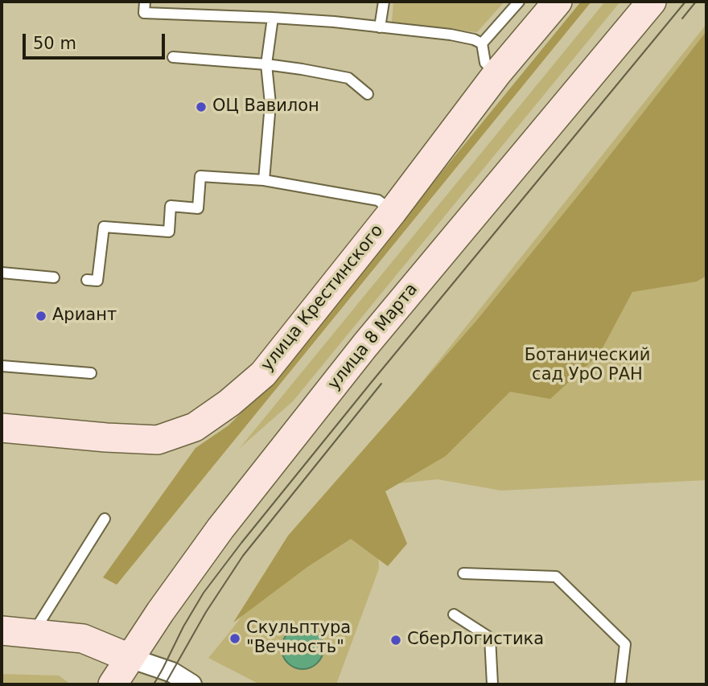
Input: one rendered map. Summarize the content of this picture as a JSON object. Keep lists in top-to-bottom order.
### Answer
{
  "streets": {
    "street": ["улица Крестинского", "улица 8 Марта"]
  },
  "parks": ["Ботанический сад УрО РАН"],
  "places": [
    "ОЦ Вавилон",
    "Ариант",
    "Скульптура \"Вечность\"",
    "СберЛогистика"
  ],
  "scale_bar": "50 m"
}
